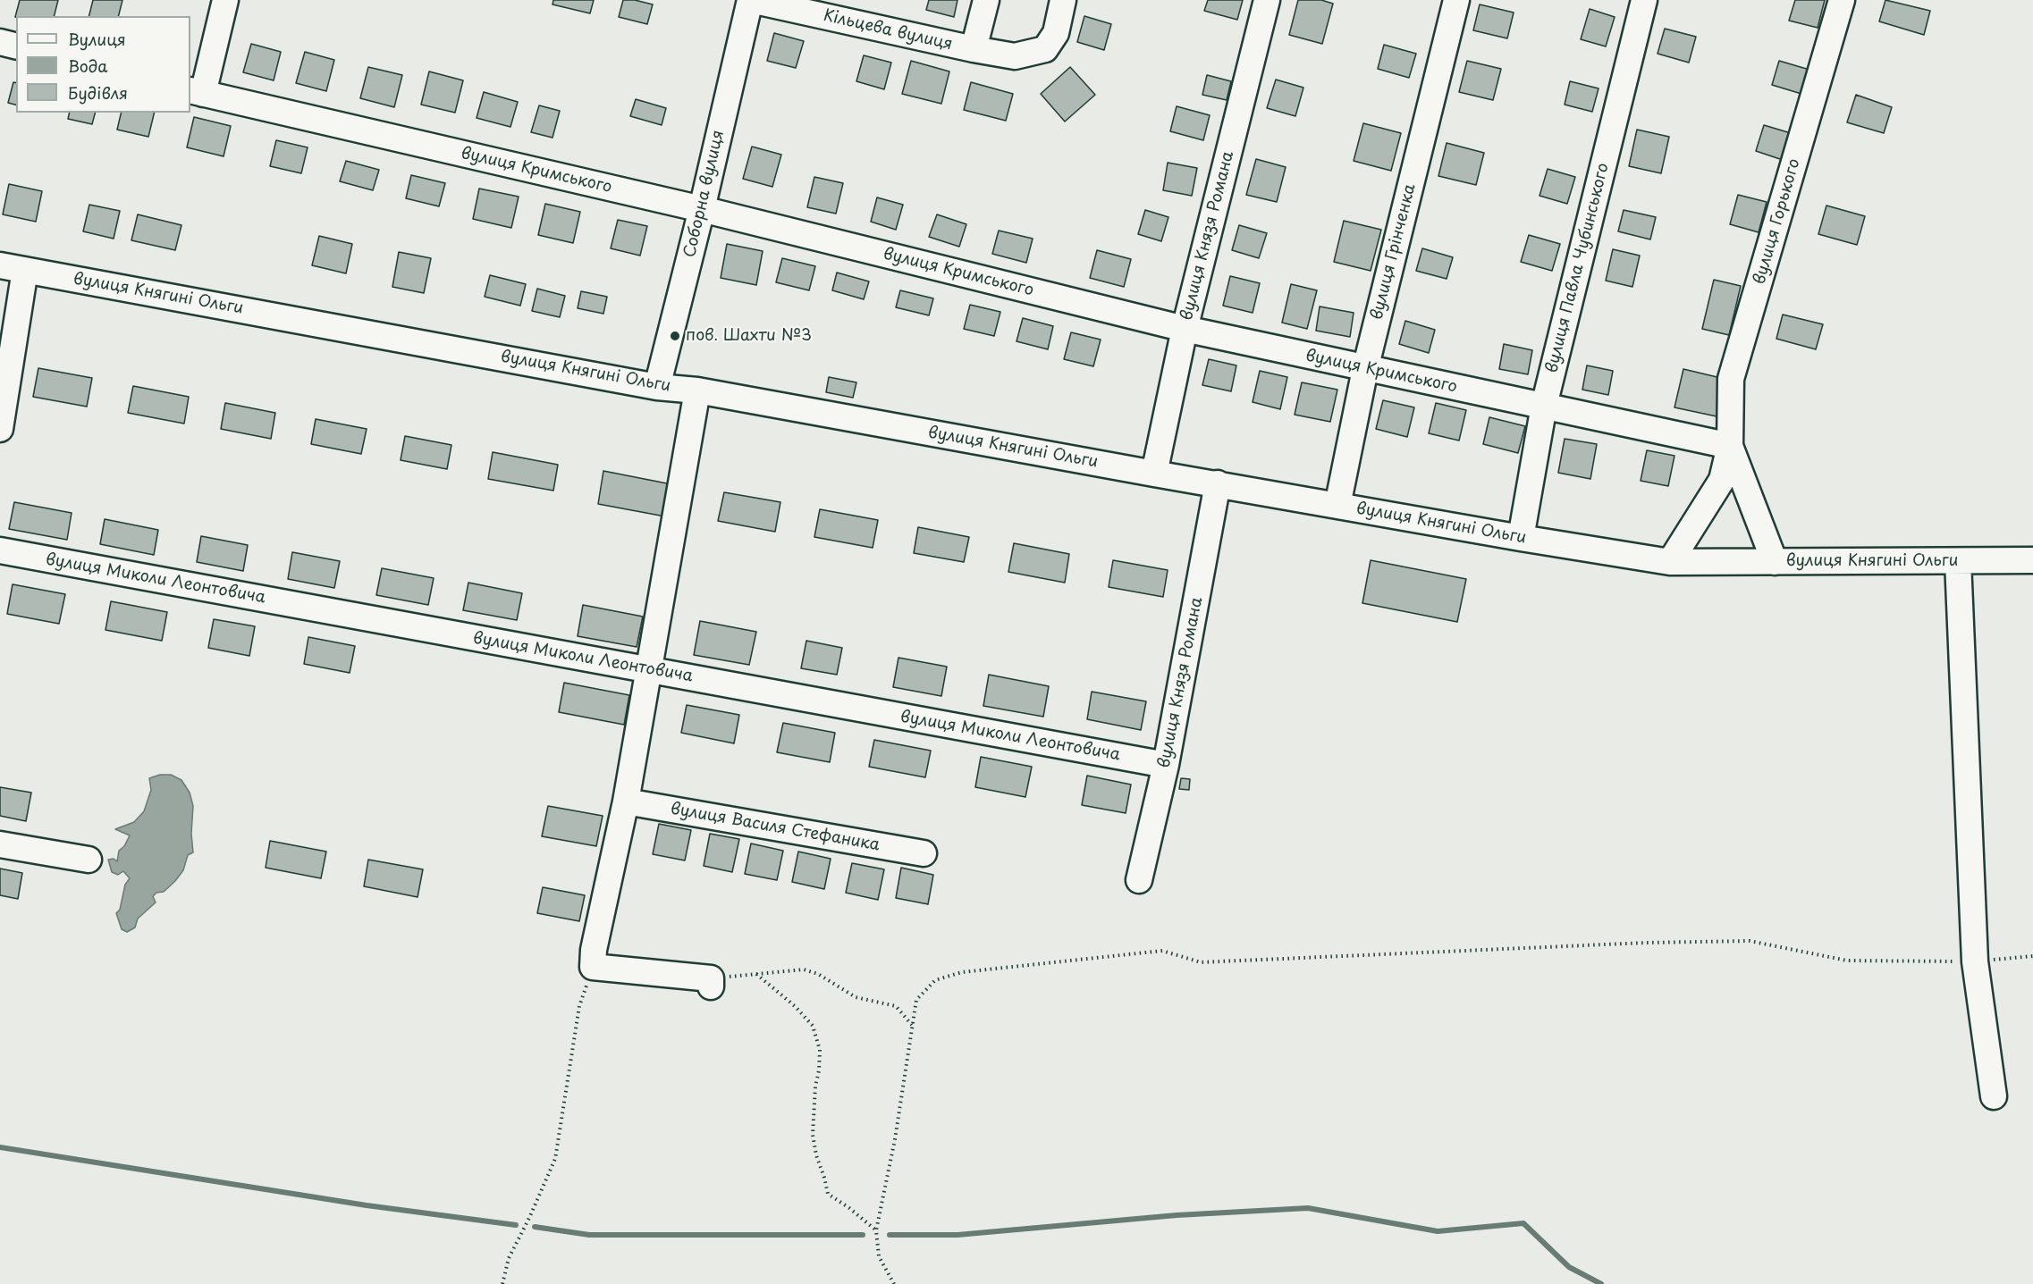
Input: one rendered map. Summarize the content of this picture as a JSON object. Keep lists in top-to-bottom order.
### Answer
{
  "streets": {
    "street": [
      "Кільцева вулиця",
      "вулиця Кримського",
      "Соборна вулиця",
      "вулиця Горького",
      "вулиця Князя Романа",
      "вулиця Грінченка",
      "вулиця Павла Чубинського",
      "вулиця Княгині Ольги",
      "вулиця Миколи Леонтовича",
      "вулиця Василя Стефаника"
    ]
  },
  "crossings": [
    ["Кільцева вулиця", "Соборна вулиця"],
    ["вулиця Кримського", "Соборна вулиця"],
    ["вулиця Кримського", "вулиця Горького"],
    ["вулиця Кримського", "вулиця Князя Романа"],
    ["вулиця Кримського", "вулиця Грінченка"],
    ["вулиця Кримського", "вулиця Павла Чубинського"],
    ["Соборна вулиця", "вулиця Княгині Ольги"],
    ["вулиця Князя Романа", "вулиця Княгині Ольги"],
    ["вулиця Князя Романа", "вулиця Миколи Леонтовича"],
    ["вулиця Грінченка", "вулиця Княгині Ольги"],
    ["вулиця Павла Чубинського", "вулиця Княгині Ольги"]
  ],
  "places": ["пов. Шахти №3"],
  "legend": ["Вулиця", "Вода", "Будівля"]
}
